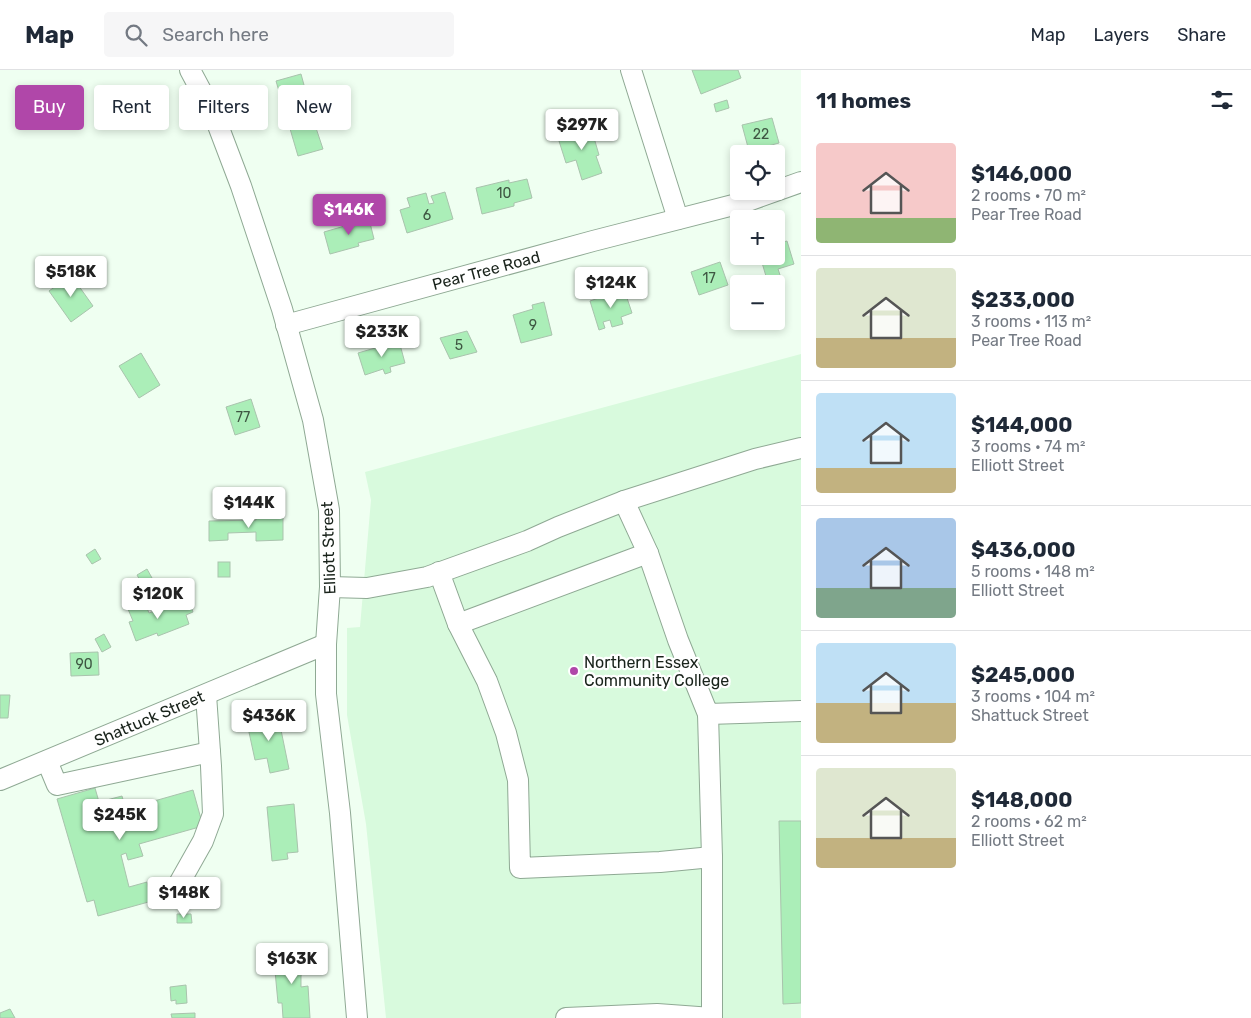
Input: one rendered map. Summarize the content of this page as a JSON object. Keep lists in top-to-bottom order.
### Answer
{
  "streets": {
    "street": ["Pear Tree Road", "Elliott Street", "Shattuck Street"]
  },
  "crossings": [
    ["Pear Tree Road", "Elliott Street"],
    ["Elliott Street", "Shattuck Street"]
  ],
  "places": ["Northern Essex Community College"],
  "house_numbers": [
    "22",
    "10",
    "6",
    "17",
    "9",
    "5",
    "77",
    "90"
  ],
  "page": {
    "header": "Map",
    "search": "Search here",
    "nav": ["Map", "Layers", "Share"],
    "heading": "11 homes",
    "chip": [
      "Buy",
      "Rent",
      "Filters",
      "New"
    ],
    "price": [
      "$297K",
      "$146K",
      "$518K",
      "$124K",
      "$233K",
      "$144K",
      "$120K",
      "$436K",
      "$245K",
      "$148K",
      "$163K"
    ],
    "list": [
      {
        "name": "$146,000",
        "note": "2 rooms · 70 m² · Pear Tree Road"
      },
      {
        "name": "$233,000",
        "note": "3 rooms · 113 m² · Pear Tree Road"
      },
      {
        "name": "$144,000",
        "note": "3 rooms · 74 m² · Elliott Street"
      },
      {
        "name": "$436,000",
        "note": "5 rooms · 148 m² · Elliott Street"
      },
      {
        "name": "$245,000",
        "note": "3 rooms · 104 m² · Shattuck Street"
      },
      {
        "name": "$148,000",
        "note": "2 rooms · 62 m² · Elliott Street"
      }
    ],
    "map_buttons": ["+", "−"]
  }
}
